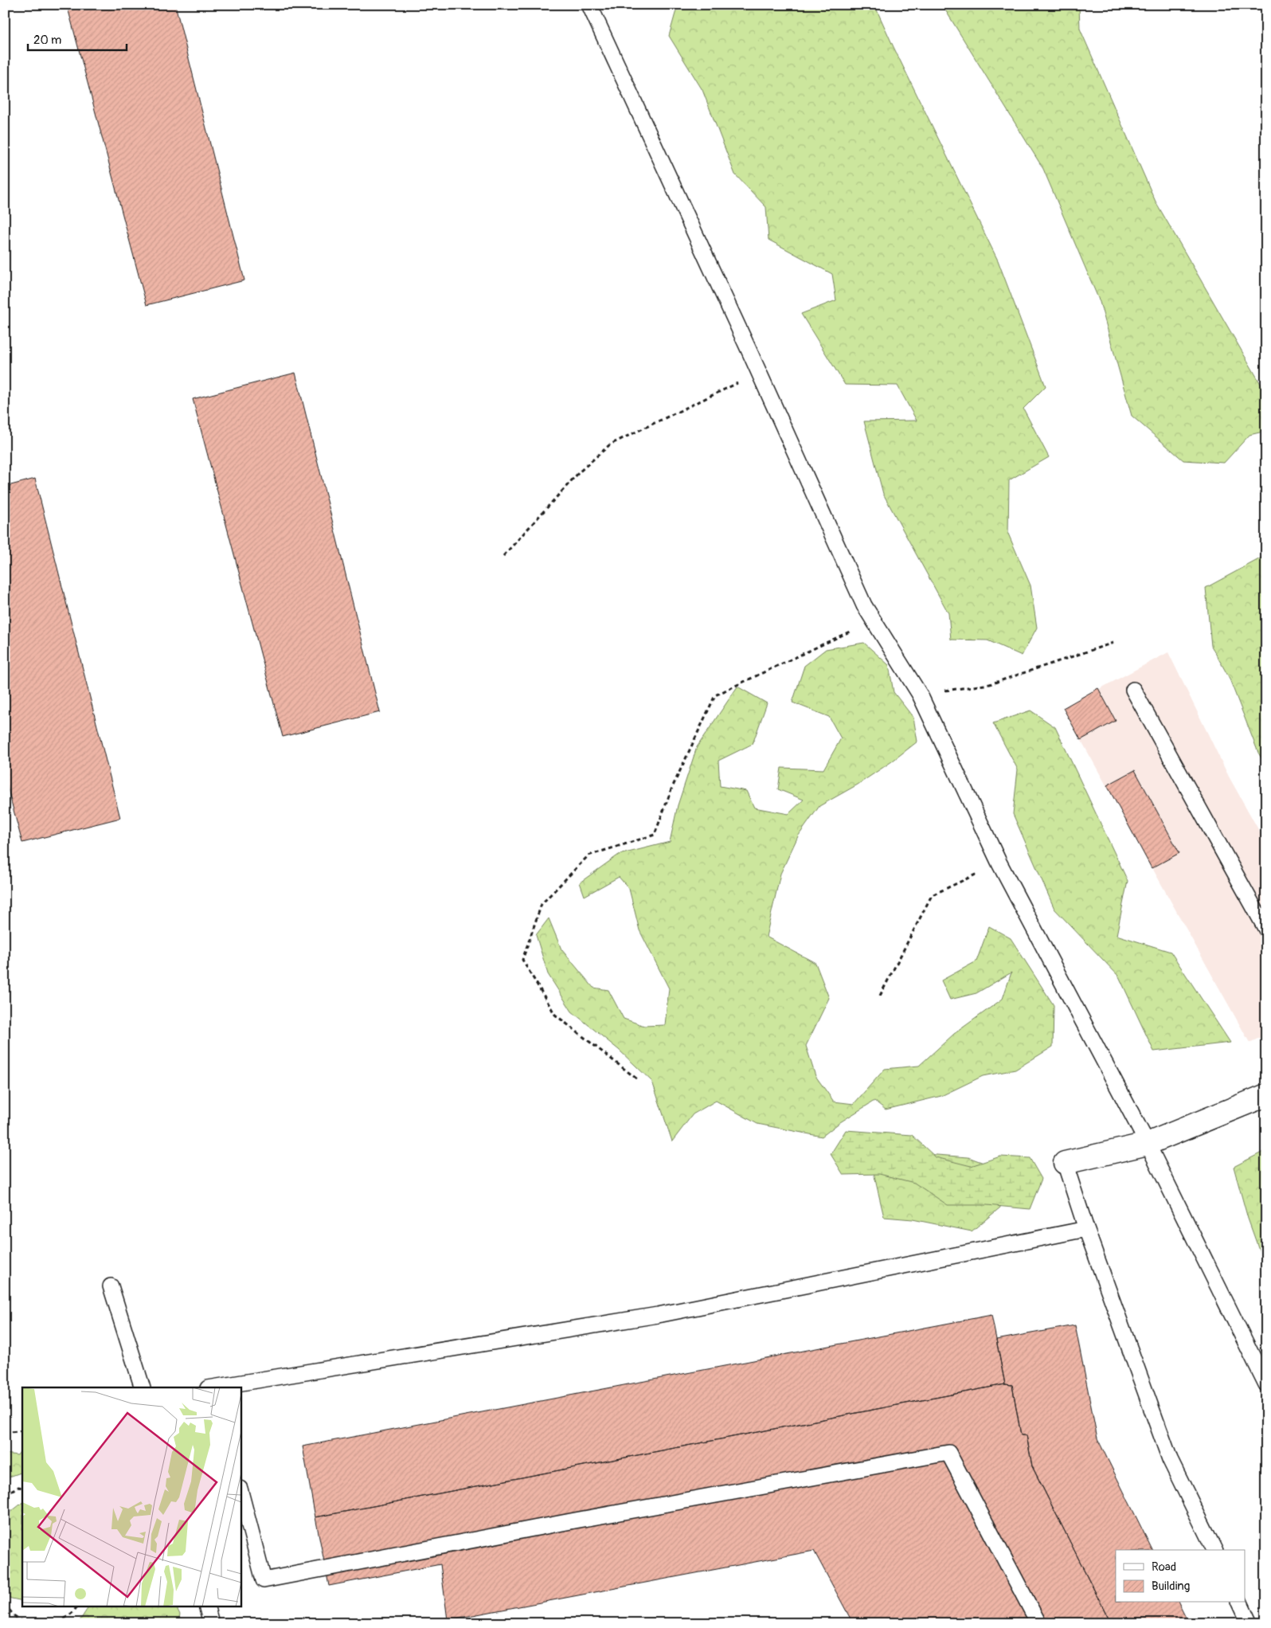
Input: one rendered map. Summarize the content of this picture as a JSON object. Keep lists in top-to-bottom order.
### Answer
{
  "legend": ["Road", "Building"],
  "scale_bar": "20 m"
}
